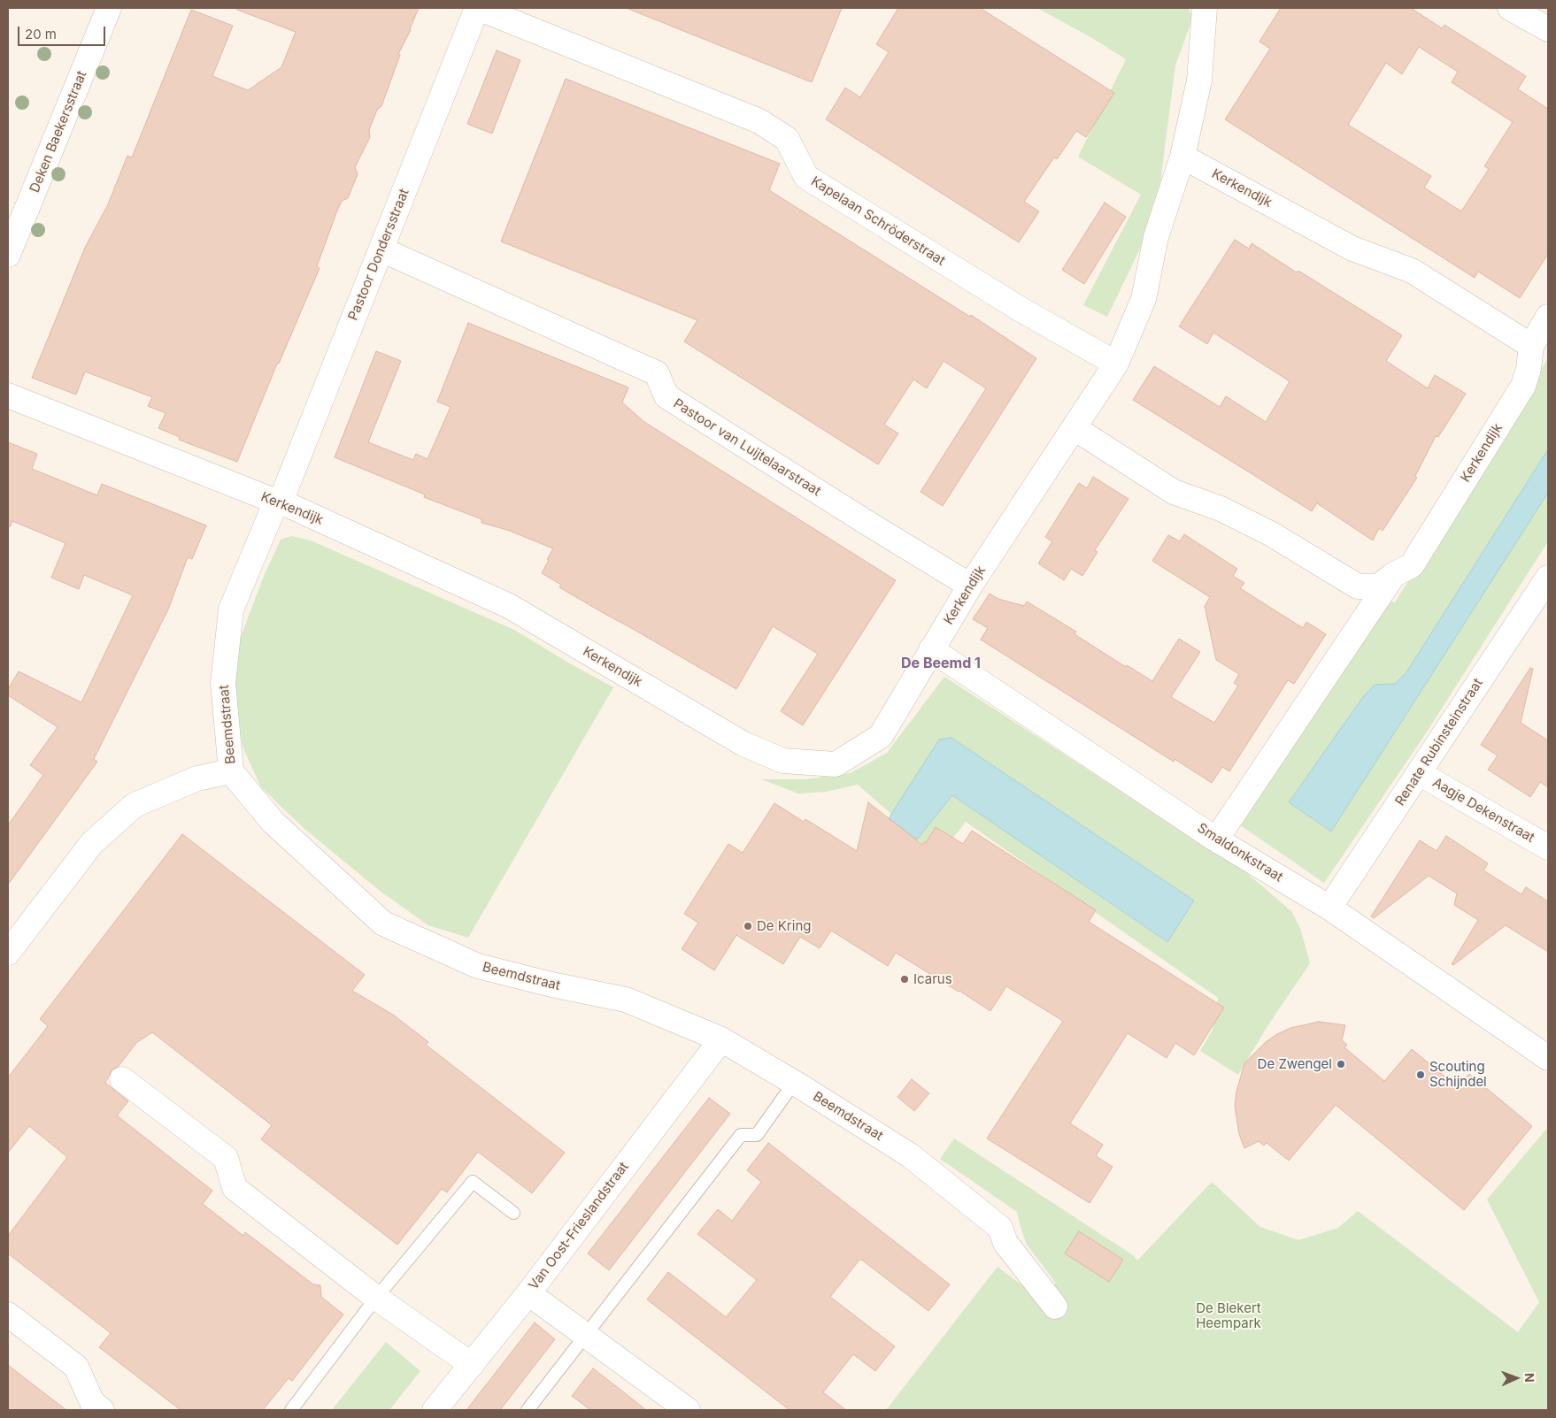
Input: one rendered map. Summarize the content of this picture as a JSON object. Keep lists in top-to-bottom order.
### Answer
{
  "streets": {
    "street": [
      "Deken Baekersstraat",
      "Kerkendijk",
      "Kapelaan Schröderstraat",
      "Pastoor Dondersstraat",
      "Pastoor van Luijtelaarstraat",
      "Beemdstraat",
      "Renate Rubinsteinstraat",
      "Aagje Dekenstraat",
      "Smaldonkstraat",
      "Van Oost-Frieslandstraat"
    ]
  },
  "crossings": [
    ["Kerkendijk", "Kapelaan Schröderstraat"],
    ["Kerkendijk", "Pastoor Dondersstraat"],
    ["Kerkendijk", "Pastoor van Luijtelaarstraat"],
    ["Kerkendijk", "Beemdstraat"],
    ["Kerkendijk", "Smaldonkstraat"],
    ["Kapelaan Schröderstraat", "Pastoor Dondersstraat"],
    ["Pastoor Dondersstraat", "Pastoor van Luijtelaarstraat"],
    ["Pastoor Dondersstraat", "Beemdstraat"],
    ["Beemdstraat", "Van Oost-Frieslandstraat"],
    ["Renate Rubinsteinstraat", "Aagje Dekenstraat"],
    ["Renate Rubinsteinstraat", "Smaldonkstraat"]
  ],
  "districts": ["De Beemd 1"],
  "parks": ["De Blekert Heempark"],
  "places": [
    "De Kring",
    "Icarus",
    "De Zwengel",
    "Scouting Schijndel"
  ],
  "scale_bar": "20 m",
  "north": "right"
}
